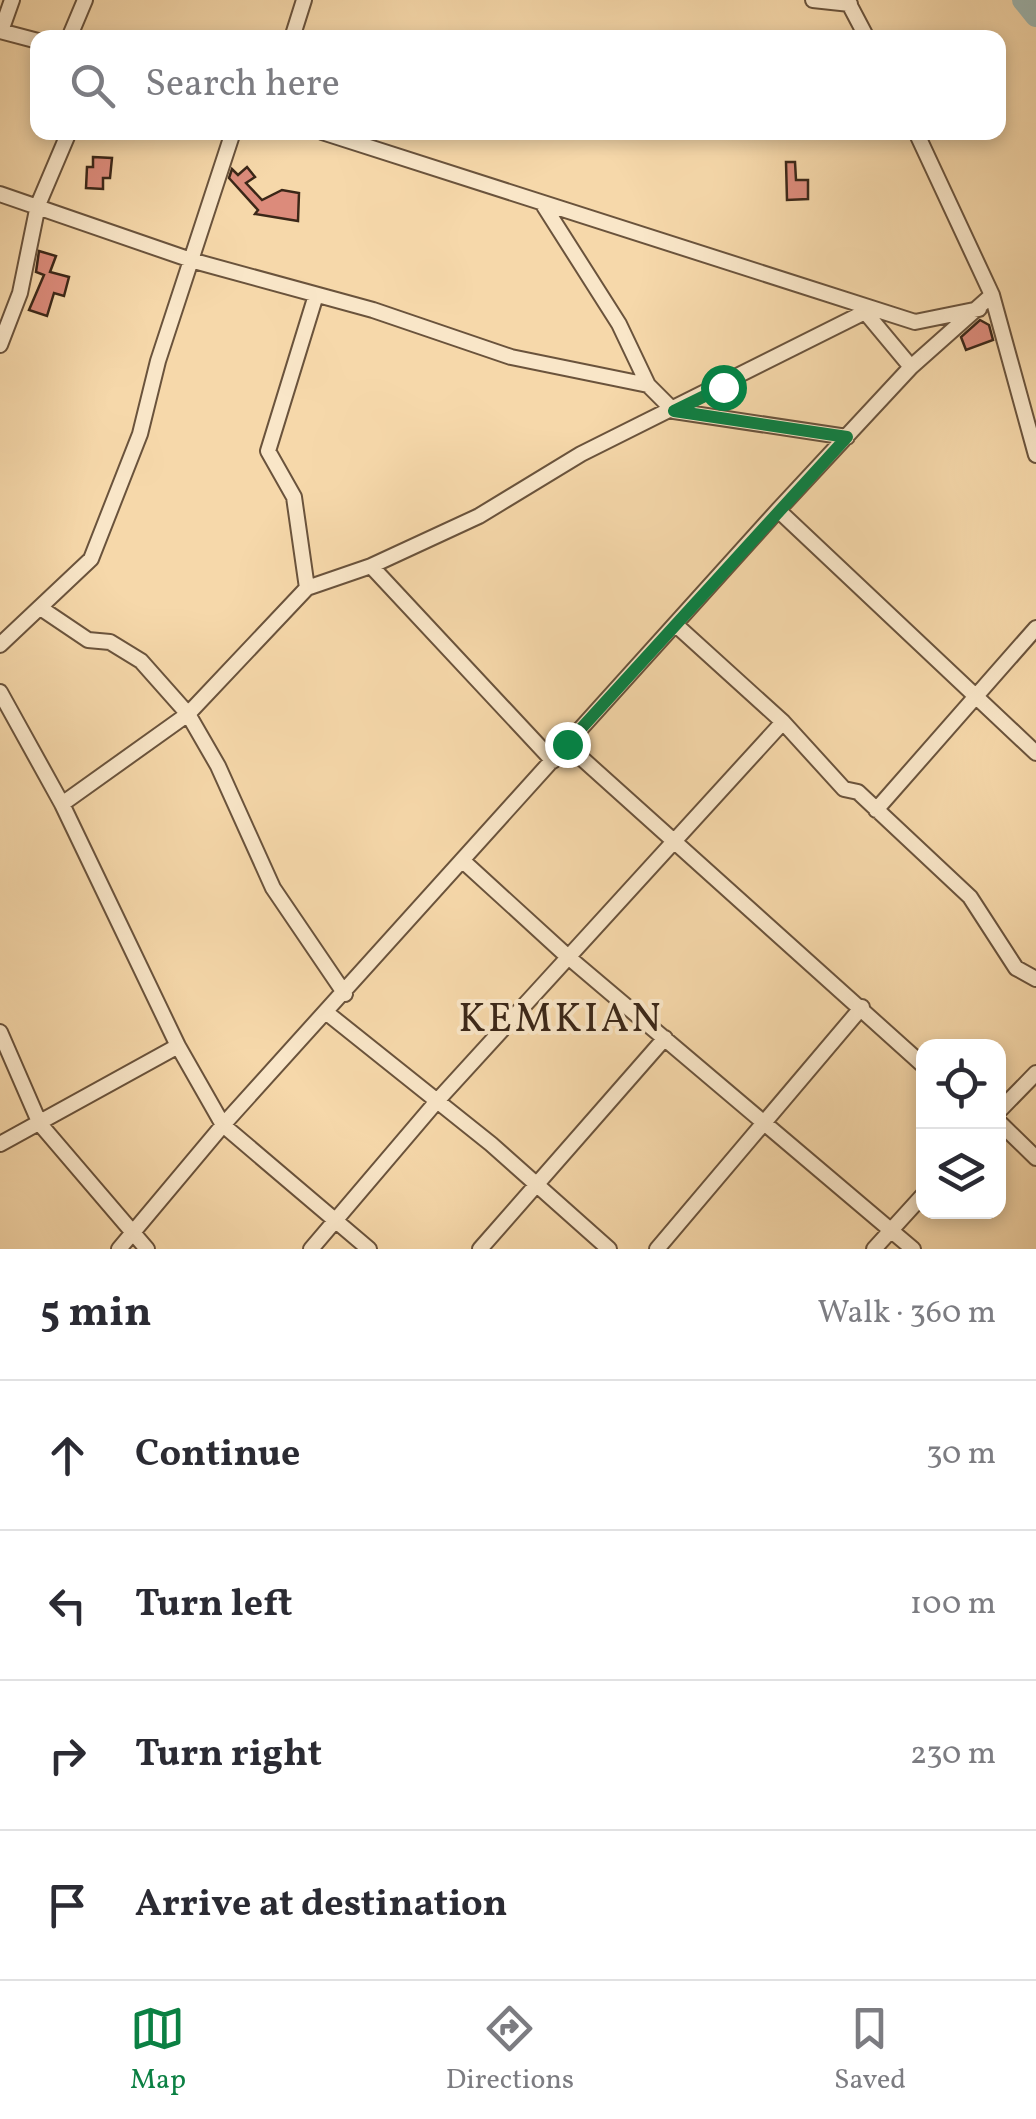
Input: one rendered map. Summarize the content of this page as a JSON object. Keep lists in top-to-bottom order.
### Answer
{
  "districts": ["KEMKIAN"],
  "page": {
    "search": "Search here",
    "heading": ["5 min", "Walk · 360 m"],
    "list": [
      ["Continue", "30 m"],
      ["Turn left", "100 m"],
      ["Turn right", "230 m"],
      "Arrive at destination"
    ],
    "nav": ["Map", "Directions", "Saved"]
  }
}
